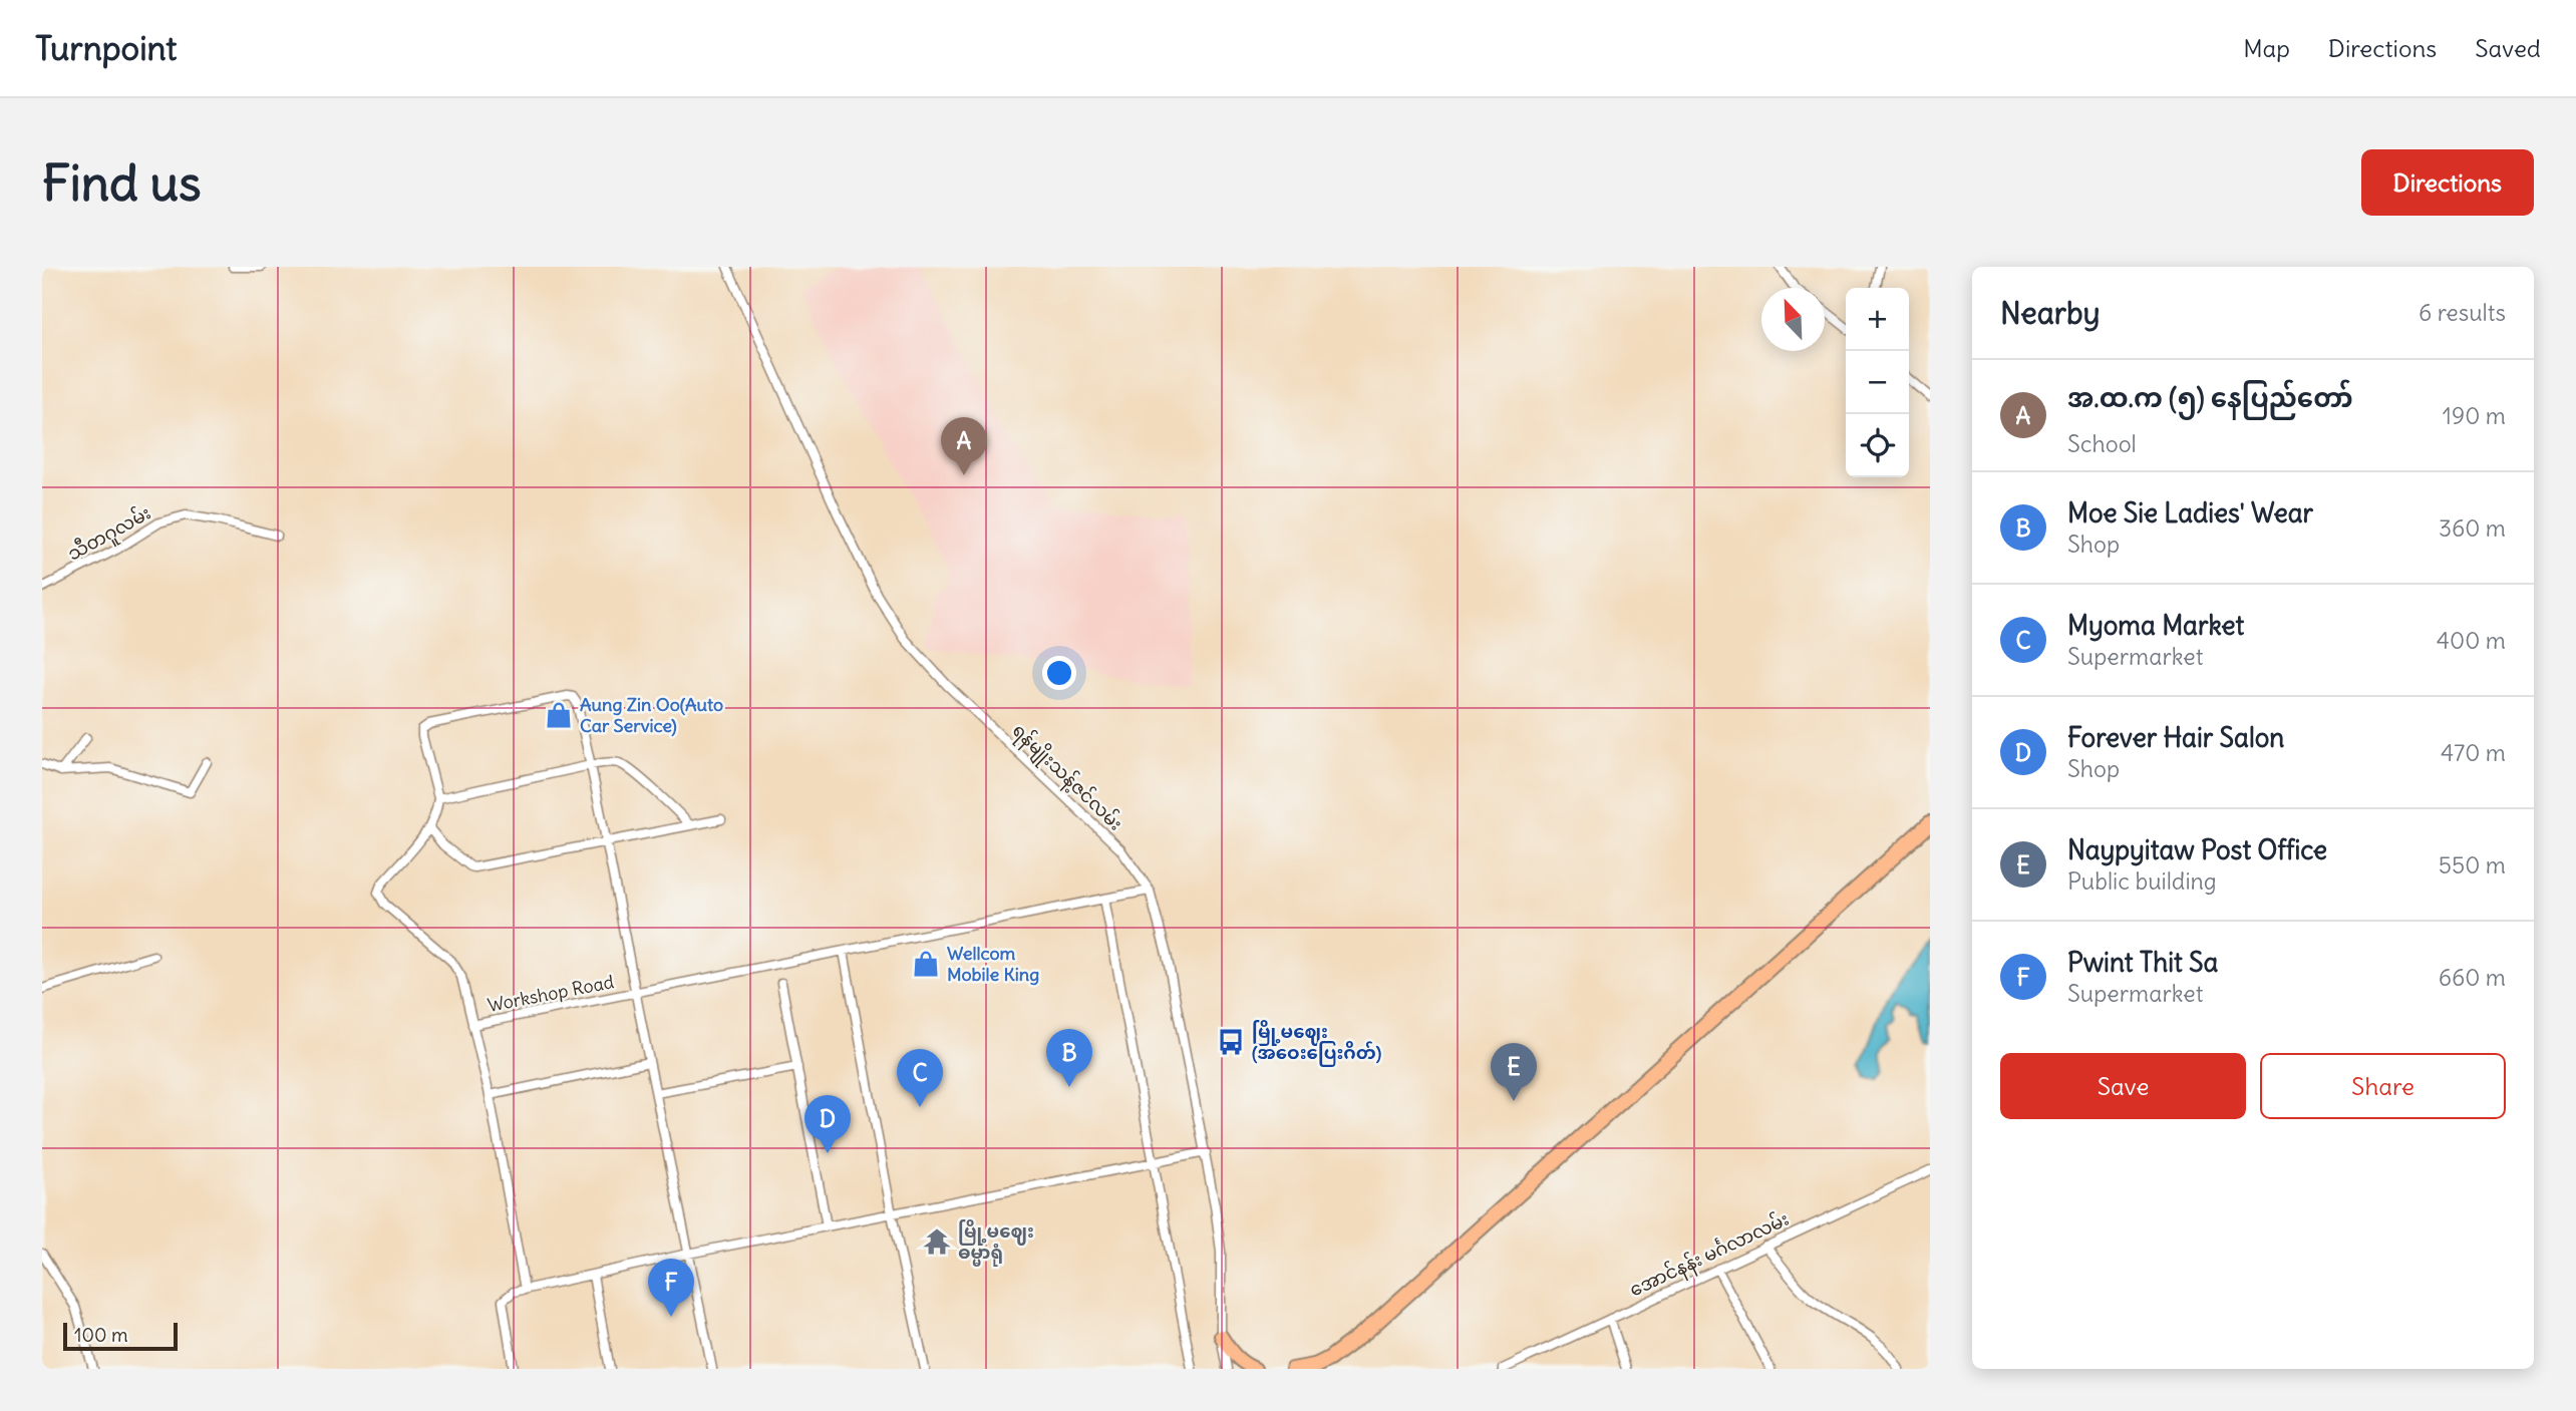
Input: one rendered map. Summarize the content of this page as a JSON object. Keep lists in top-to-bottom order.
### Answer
{
  "streets": {
    "street": [
      "သီတဂူလမ်း",
      "ရန်မျိုးသန့်ဇင်လမ်း",
      "Workshop Road",
      "အောင်နန်း မင်္ဂလာလမ်း"
    ]
  },
  "crossings": [
    ["ရန်မျိုးသန့်ဇင်လမ်း", "Workshop Road"]
  ],
  "places": {
    "shop": ["Aung Zin Oo(Auto Car Service)", "Wellcom Mobile King"],
    "bus stop": ["မြို့မဈေး (အဝေးပြေးဂိတ်)"],
    "temple": ["မြို့မဈေး ဓမ္မာရုံ"]
  },
  "scale_bar": "100 m",
  "north": "top left",
  "page": {
    "header": "Turnpoint",
    "nav": ["Map", "Directions", "Saved"],
    "buttons": [
      "Directions",
      ["Save", "Share"]
    ],
    "title": "Find us",
    "heading": ["Nearby", "6 results"],
    "map_buttons": ["+", "−"],
    "list": [
      {
        "mark": "A",
        "name": "အ.ထ.က (၅) နေပြည်တော်",
        "note": "School",
        "value": "190 m"
      },
      {
        "mark": "B",
        "name": "Moe Sie Ladies' Wear",
        "note": "Shop",
        "value": "360 m"
      },
      {
        "mark": "C",
        "name": "Myoma Market",
        "note": "Supermarket",
        "value": "400 m"
      },
      {
        "mark": "D",
        "name": "Forever Hair Salon",
        "note": "Shop",
        "value": "470 m"
      },
      {
        "mark": "E",
        "name": "Naypyitaw Post Office",
        "note": "Public building",
        "value": "550 m"
      },
      {
        "mark": "F",
        "name": "Pwint Thit Sa",
        "note": "Supermarket",
        "value": "660 m"
      }
    ],
    "pins": [
      "A",
      "B",
      "E",
      "C",
      "D",
      "F"
    ],
    "scale": "100 m"
  }
}
